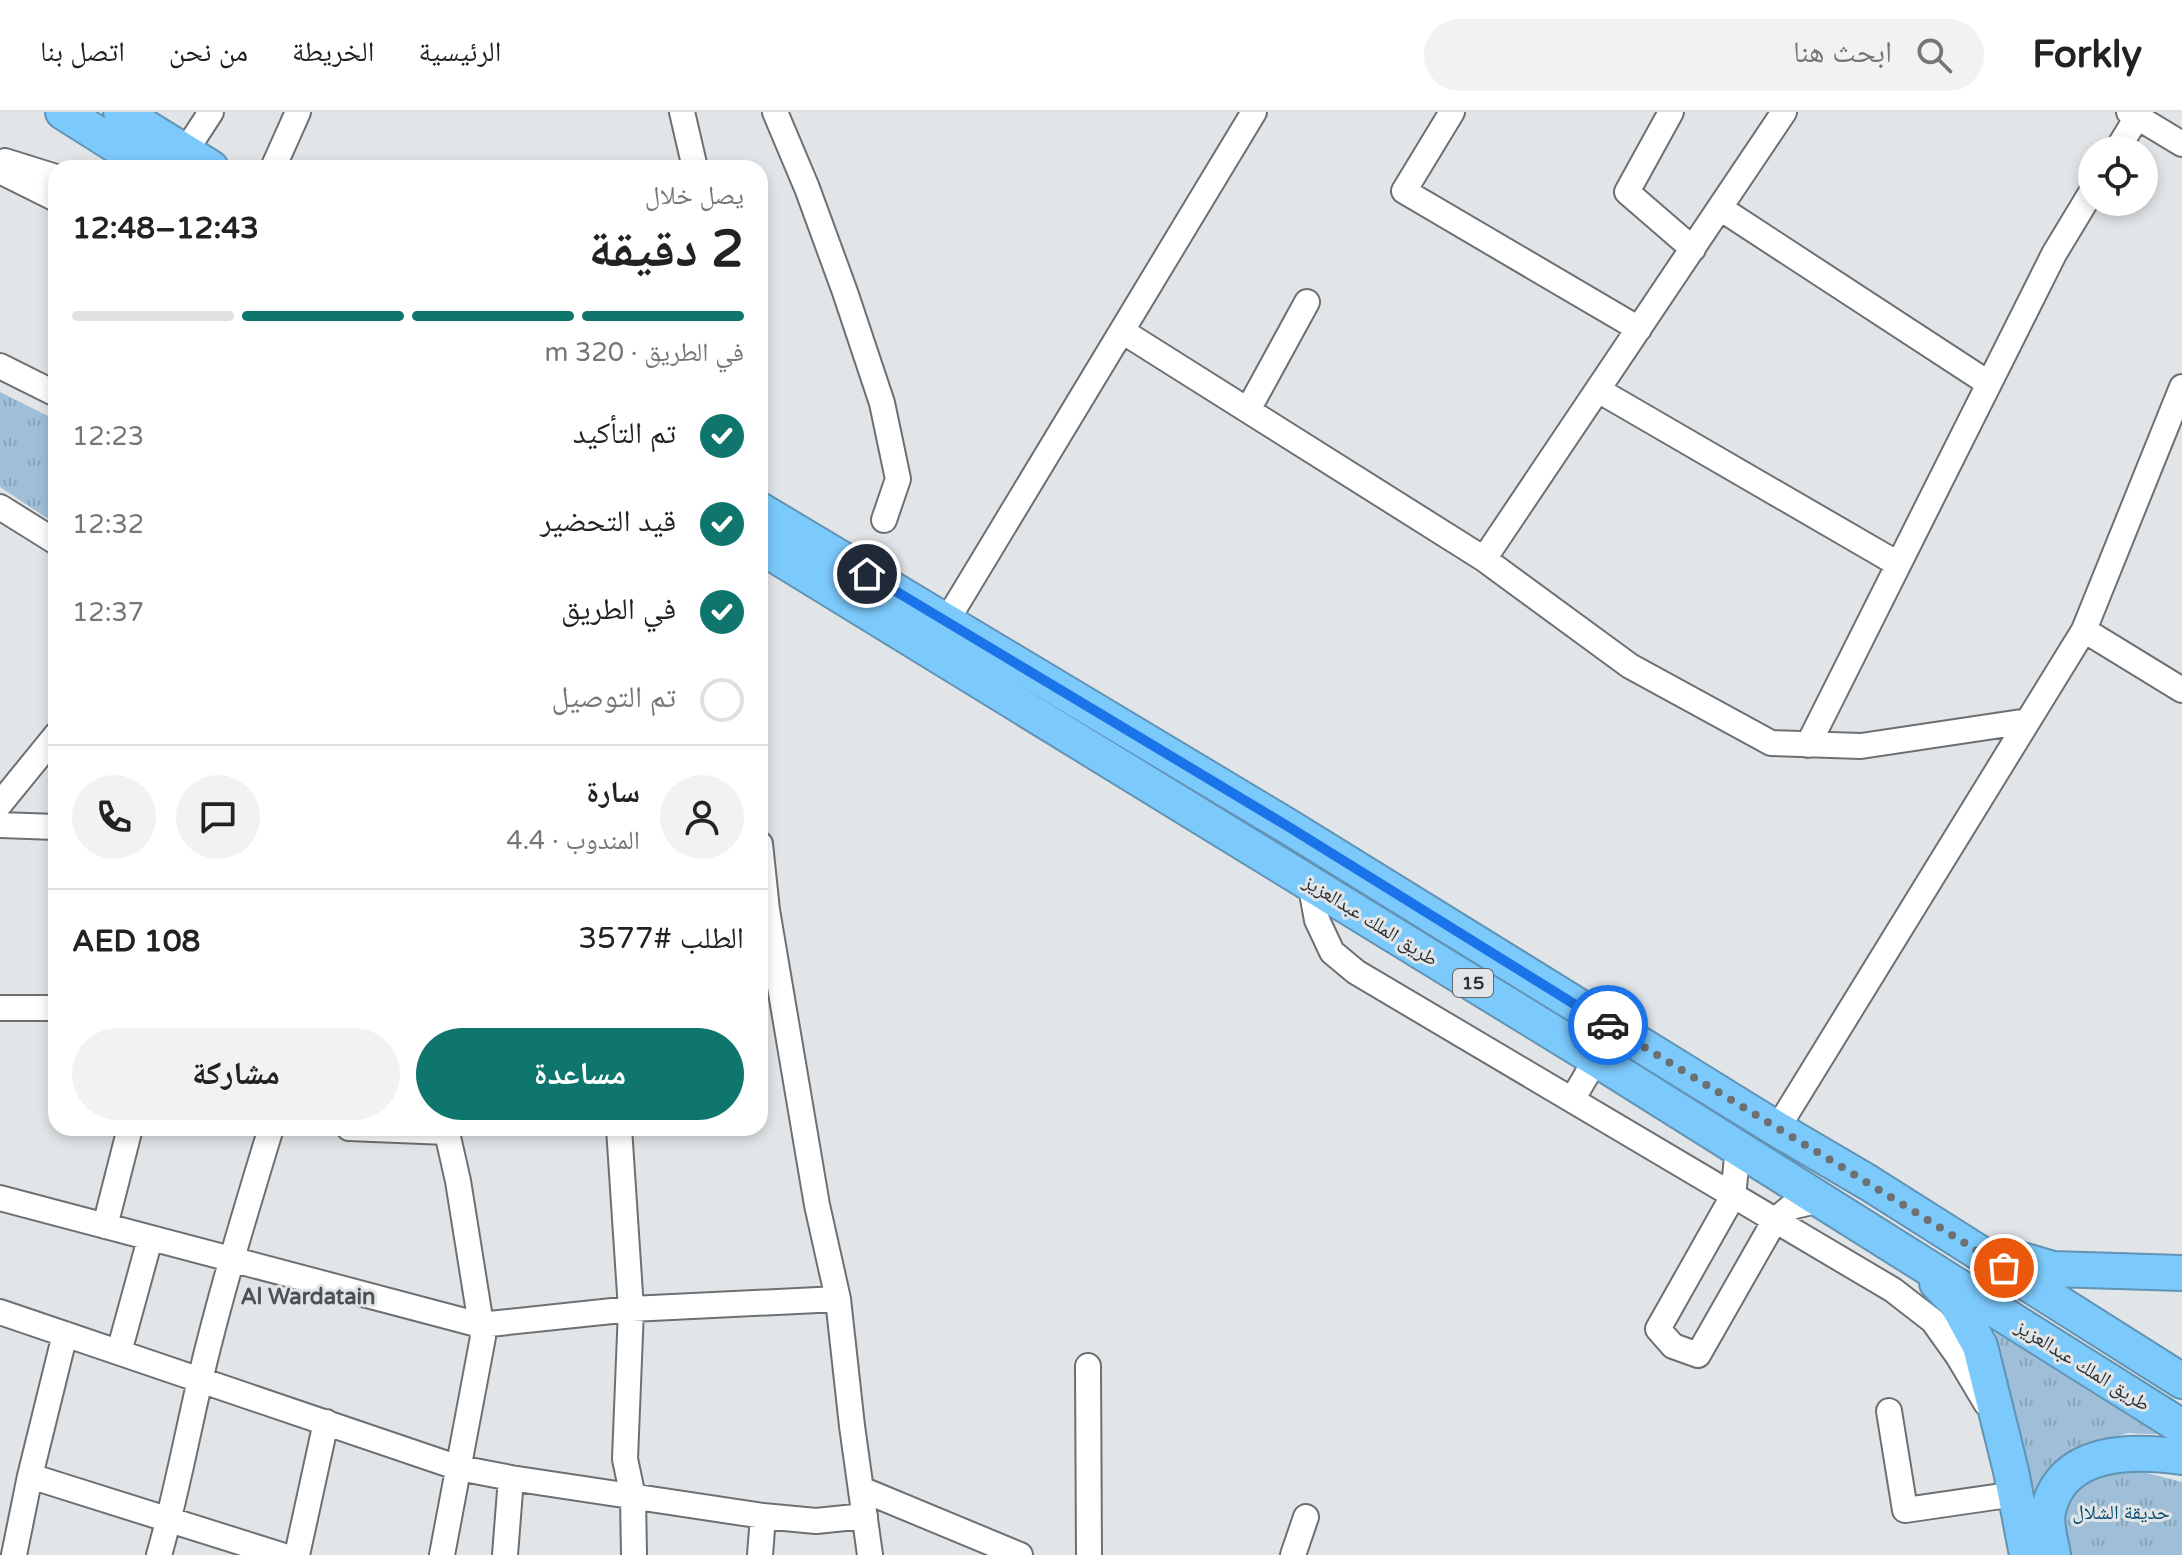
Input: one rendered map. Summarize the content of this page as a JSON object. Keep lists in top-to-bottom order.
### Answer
{
  "streets": {
    "highway": ["طريق الملك عبدالعزيز", "15"]
  },
  "districts": ["Al Wardatain"],
  "parks": ["حديقة الشلال"],
  "page": {
    "header": "Forkly",
    "search": "ابحث هنا",
    "nav": [
      "الرئيسية",
      "الخريطة",
      "من نحن",
      "اتصل بنا"
    ],
    "heading": ["2 دقيقة", "يصل خلال", "12:43–12:48"],
    "panel": [
      "سارة",
      "المندوب · 4.4",
      "الطلب #3577",
      "AED 108"
    ],
    "bar": "في الطريق · 320 m",
    "list": [
      ["تم التأكيد", "12:23"],
      ["قيد التحضير", "12:32"],
      ["في الطريق", "12:37"],
      "تم التوصيل"
    ],
    "buttons": ["مساعدة", "مشاركة"]
  }
}
